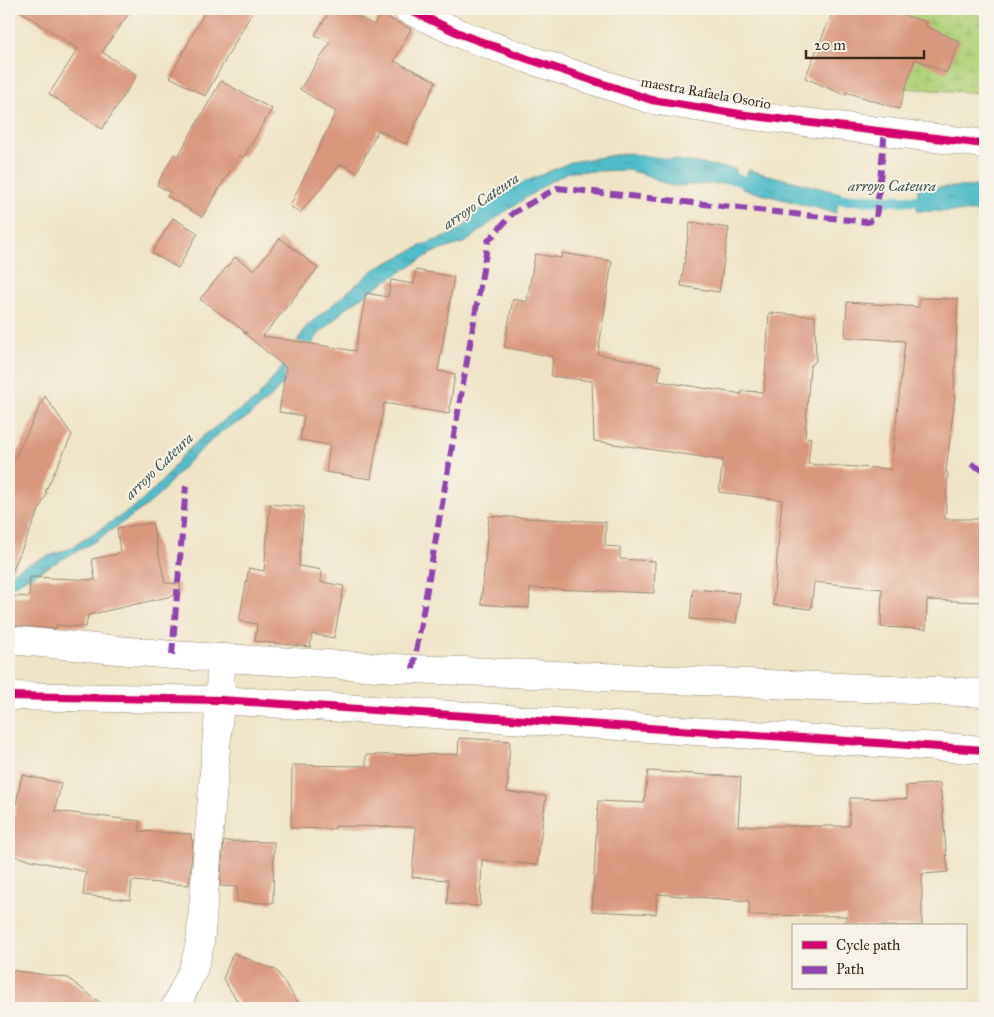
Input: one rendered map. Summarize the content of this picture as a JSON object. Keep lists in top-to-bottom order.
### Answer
{
  "streets": {
    "street": ["maestra Rafaela Osorio"]
  },
  "water": ["arroyo Cateura"],
  "legend": ["Cycle path", "Path"],
  "scale_bar": "20 m"
}
